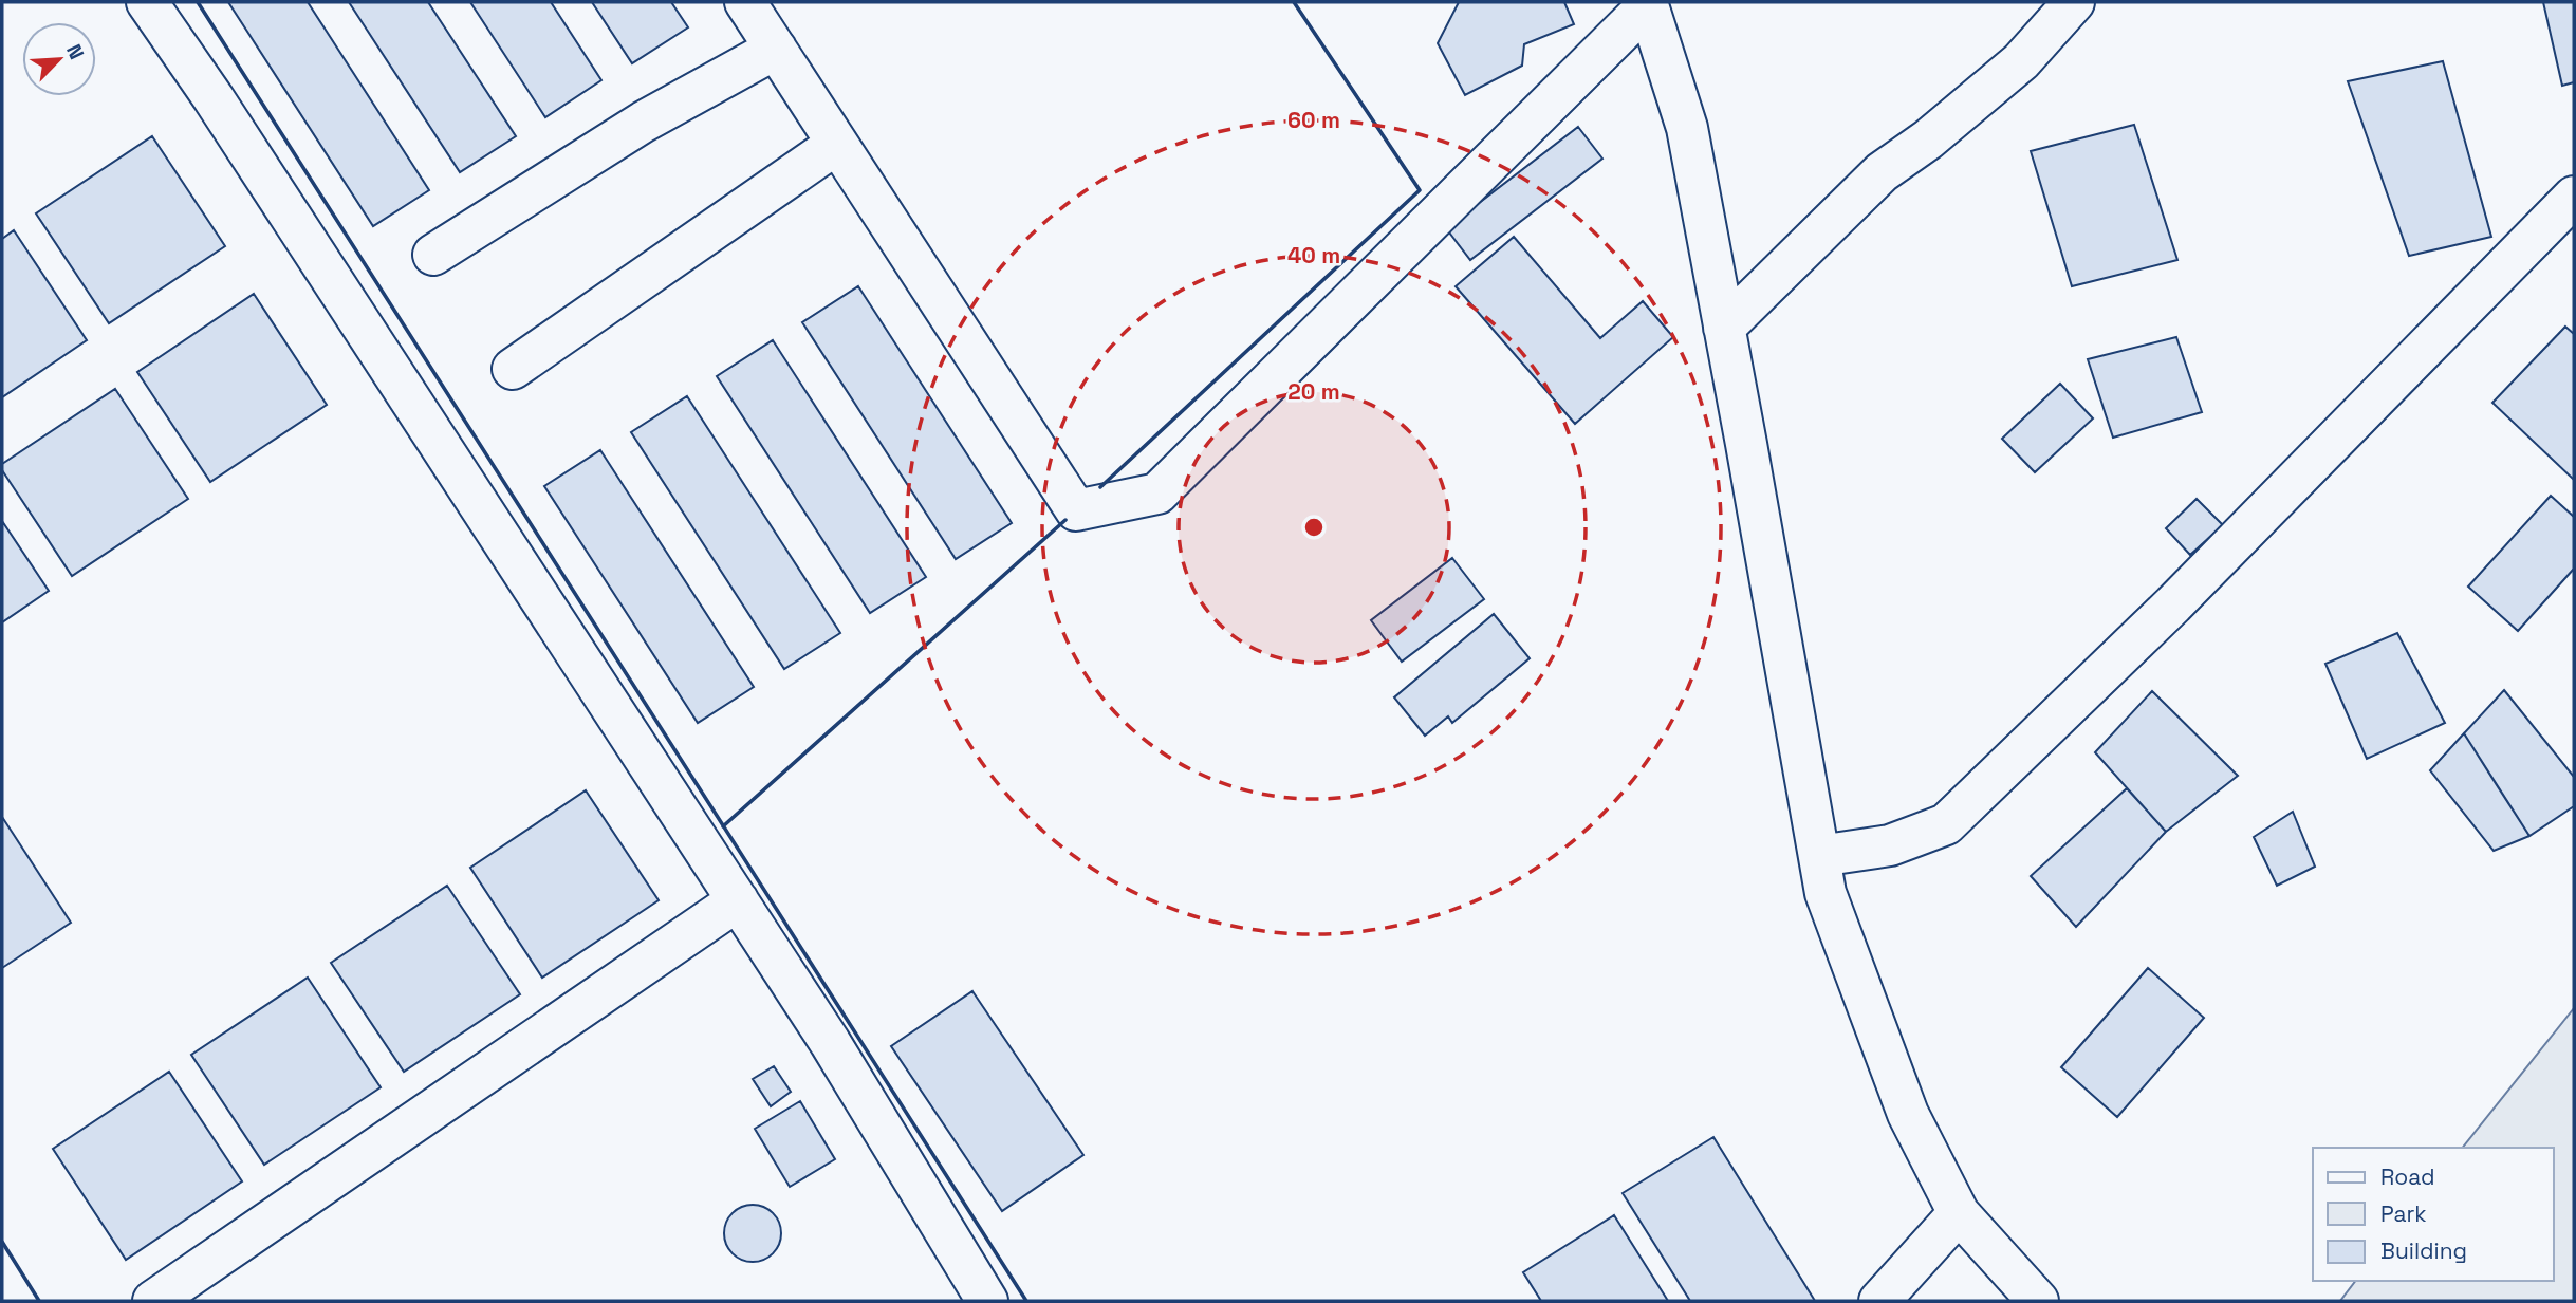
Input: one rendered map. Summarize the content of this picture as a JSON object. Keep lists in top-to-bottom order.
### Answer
{
  "legend": ["Road", "Park", "Building"],
  "north": "top right",
  "rings": ["60 m", "40 m", "20 m"]
}
